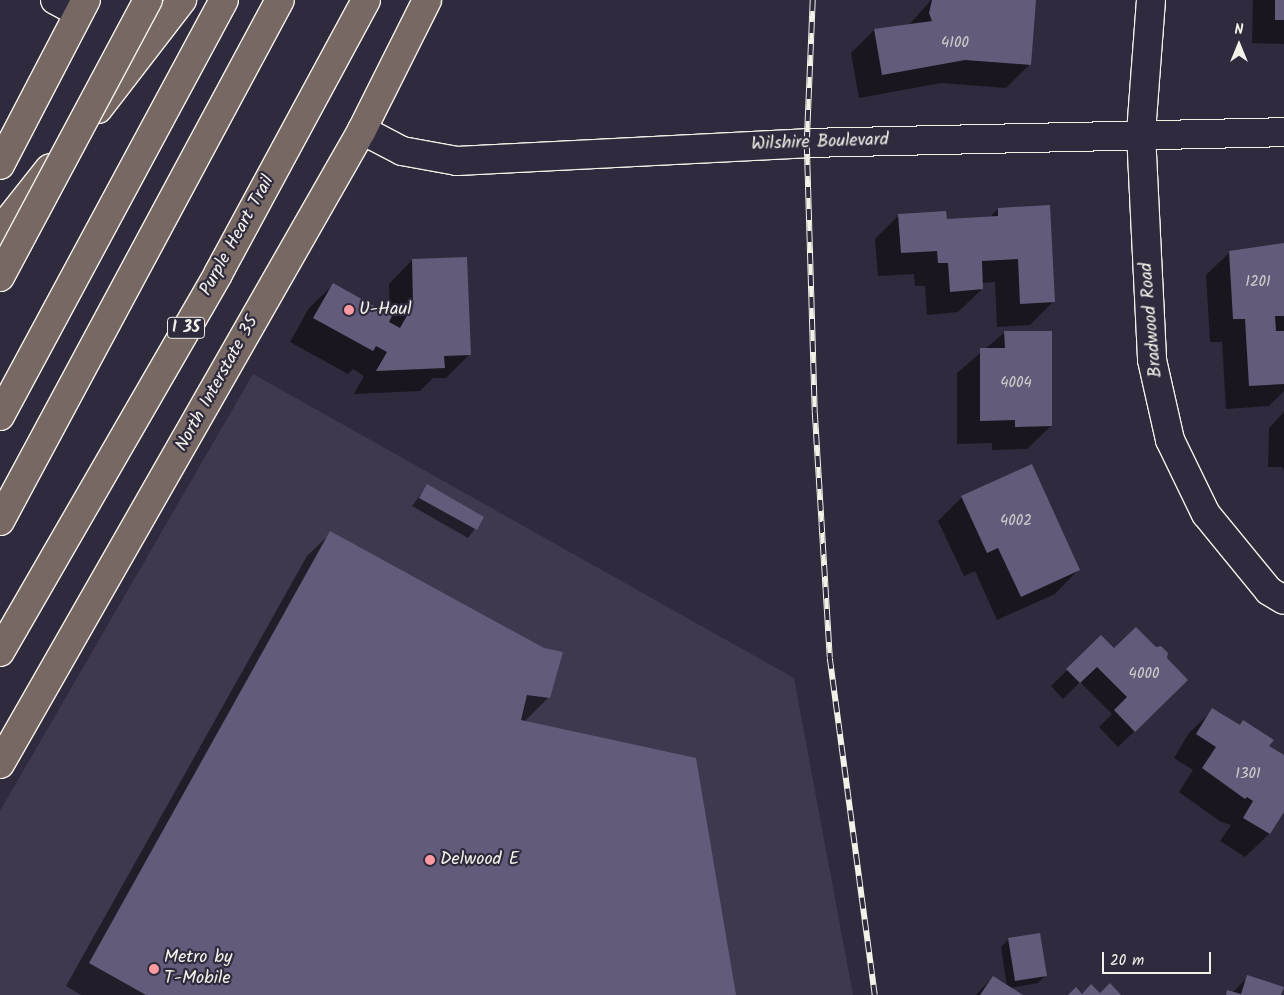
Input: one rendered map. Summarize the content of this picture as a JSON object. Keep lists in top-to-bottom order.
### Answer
{
  "streets": {
    "main road": ["Purple Heart Trail", "I 35", "North Interstate 35"],
    "street": ["Wilshire Boulevard", "Bradwood Road"]
  },
  "crossings": [
    ["Wilshire Boulevard", "Bradwood Road"],
    ["Wilshire Boulevard", "North Interstate 35"]
  ],
  "places": ["U-Haul", "Delwood E", "Metro by T-Mobile"],
  "house_numbers": [
    "4100",
    "1201",
    "4004",
    "4002",
    "4000",
    "1301"
  ],
  "scale_bar": "20 m",
  "north": "top"
}
